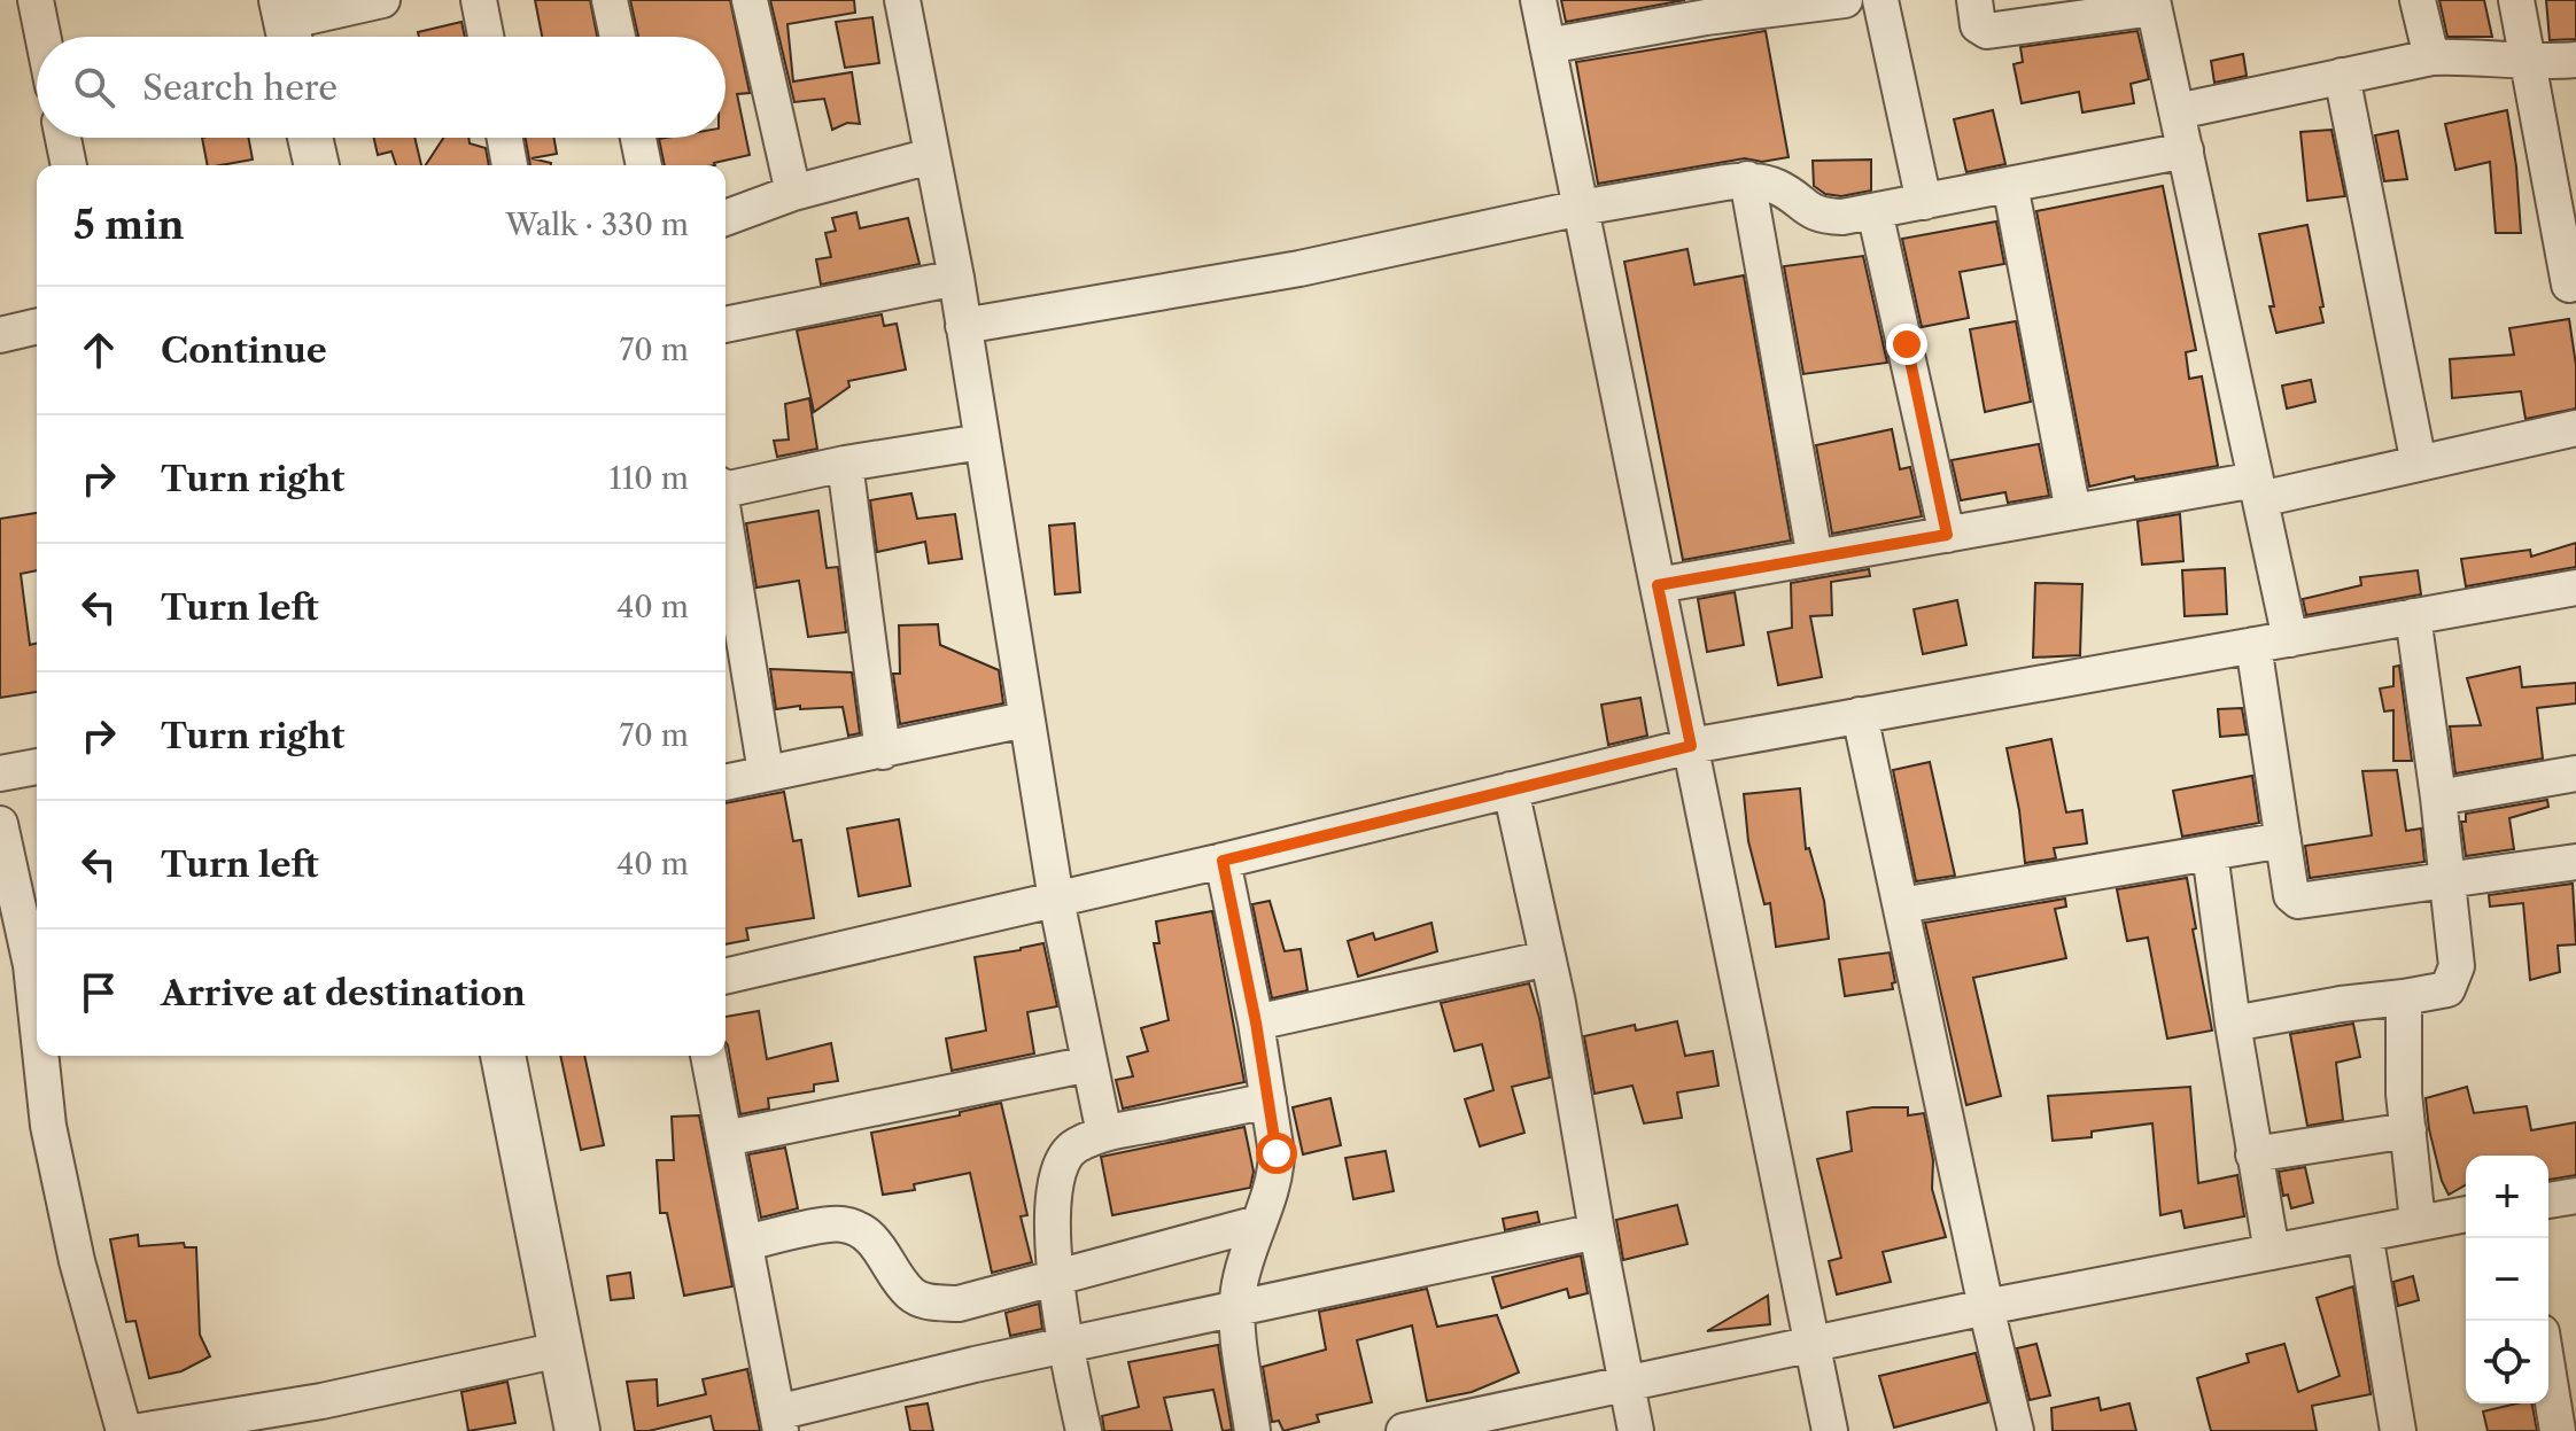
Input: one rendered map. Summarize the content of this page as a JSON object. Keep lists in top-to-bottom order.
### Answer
{
  "page": {
    "search": "Search here",
    "heading": ["5 min", "Walk · 330 m"],
    "list": [
      ["Continue", "70 m"],
      ["Turn right", "110 m"],
      ["Turn left", "40 m"],
      ["Turn right", "70 m"],
      ["Turn left", "40 m"],
      "Arrive at destination"
    ],
    "map_buttons": ["+", "−"]
  }
}
